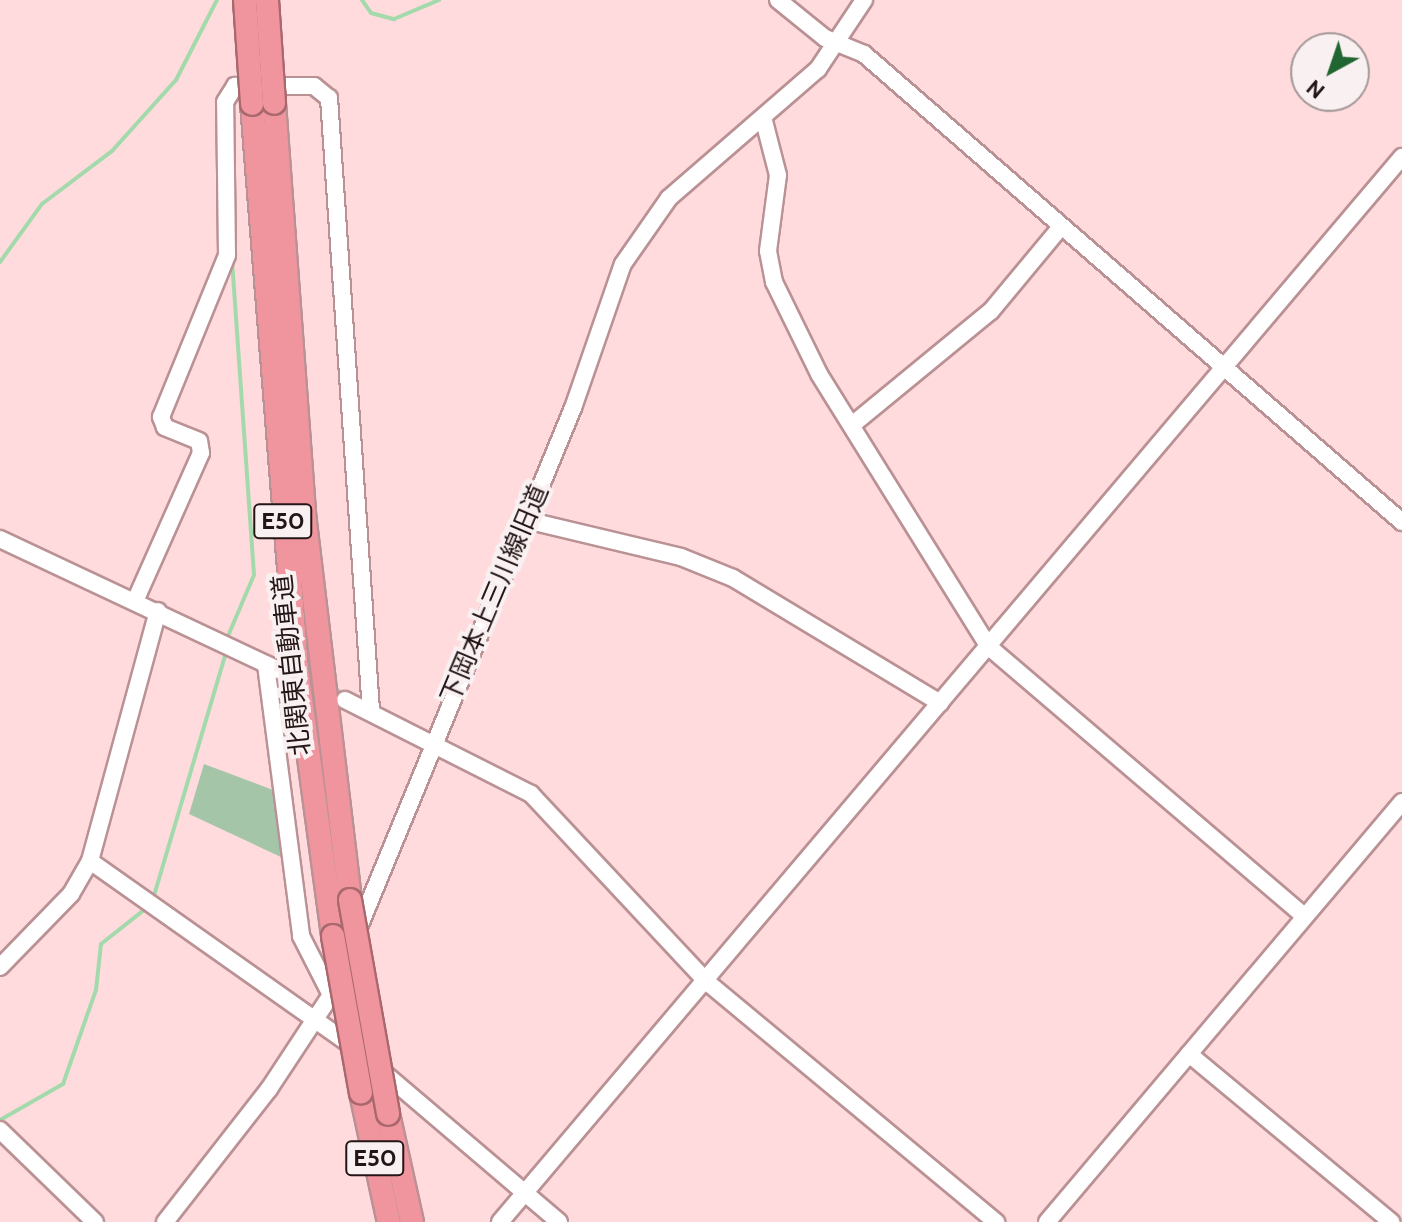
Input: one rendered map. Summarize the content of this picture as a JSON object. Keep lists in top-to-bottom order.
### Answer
{
  "streets": {
    "highway": ["E50", "北関東自動車道"],
    "street": ["下岡本上三川線旧道"]
  },
  "north": "bottom left"
}
